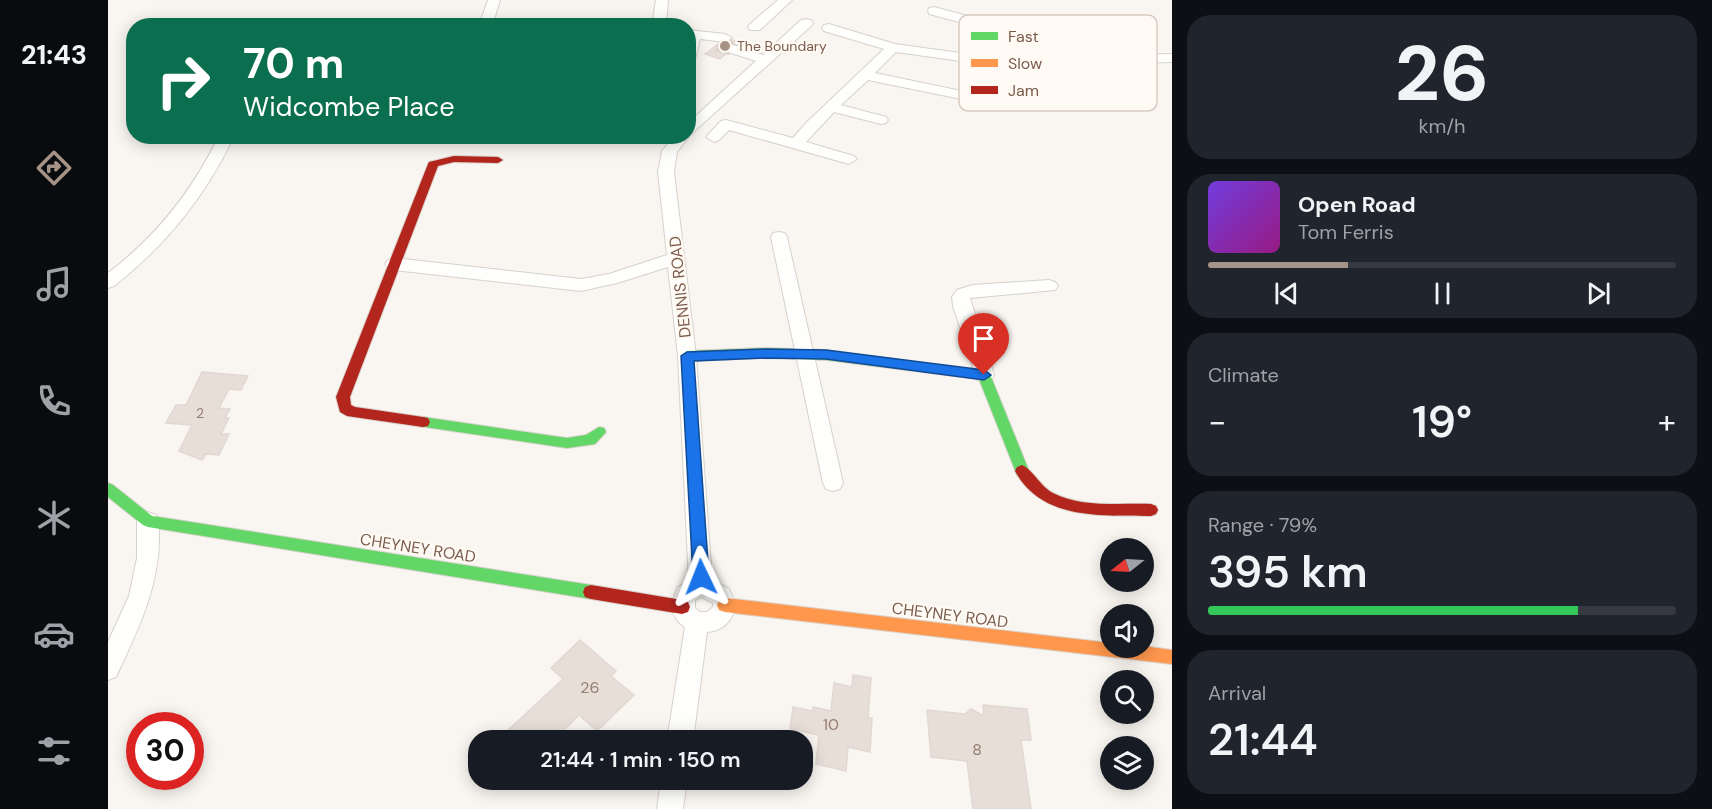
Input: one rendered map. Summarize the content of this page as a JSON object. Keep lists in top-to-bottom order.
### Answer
{
  "streets": {
    "street": ["DENNIS ROAD", "CHEYNEY ROAD"]
  },
  "crossings": [
    ["DENNIS ROAD", "CHEYNEY ROAD"]
  ],
  "places": ["The Boundary"],
  "house_numbers": [
    "2",
    "26",
    "10",
    "8"
  ],
  "legend": ["Fast", "Slow", "Jam"],
  "north": "left",
  "page": {
    "tabs": "21:43",
    "tile": [
      ["26", "km/h"],
      "Climate",
      ["Range · 79%", "395 km"],
      ["Arrival", "21:44"]
    ],
    "turn": ["70 m", "Widcombe Place"],
    "song": ["Open Road", "Tom Ferris"],
    "heat": ["−", "19°", "+"],
    "limit": "30",
    "trip": "21:44 · 1 min · 150 m"
  }
}
